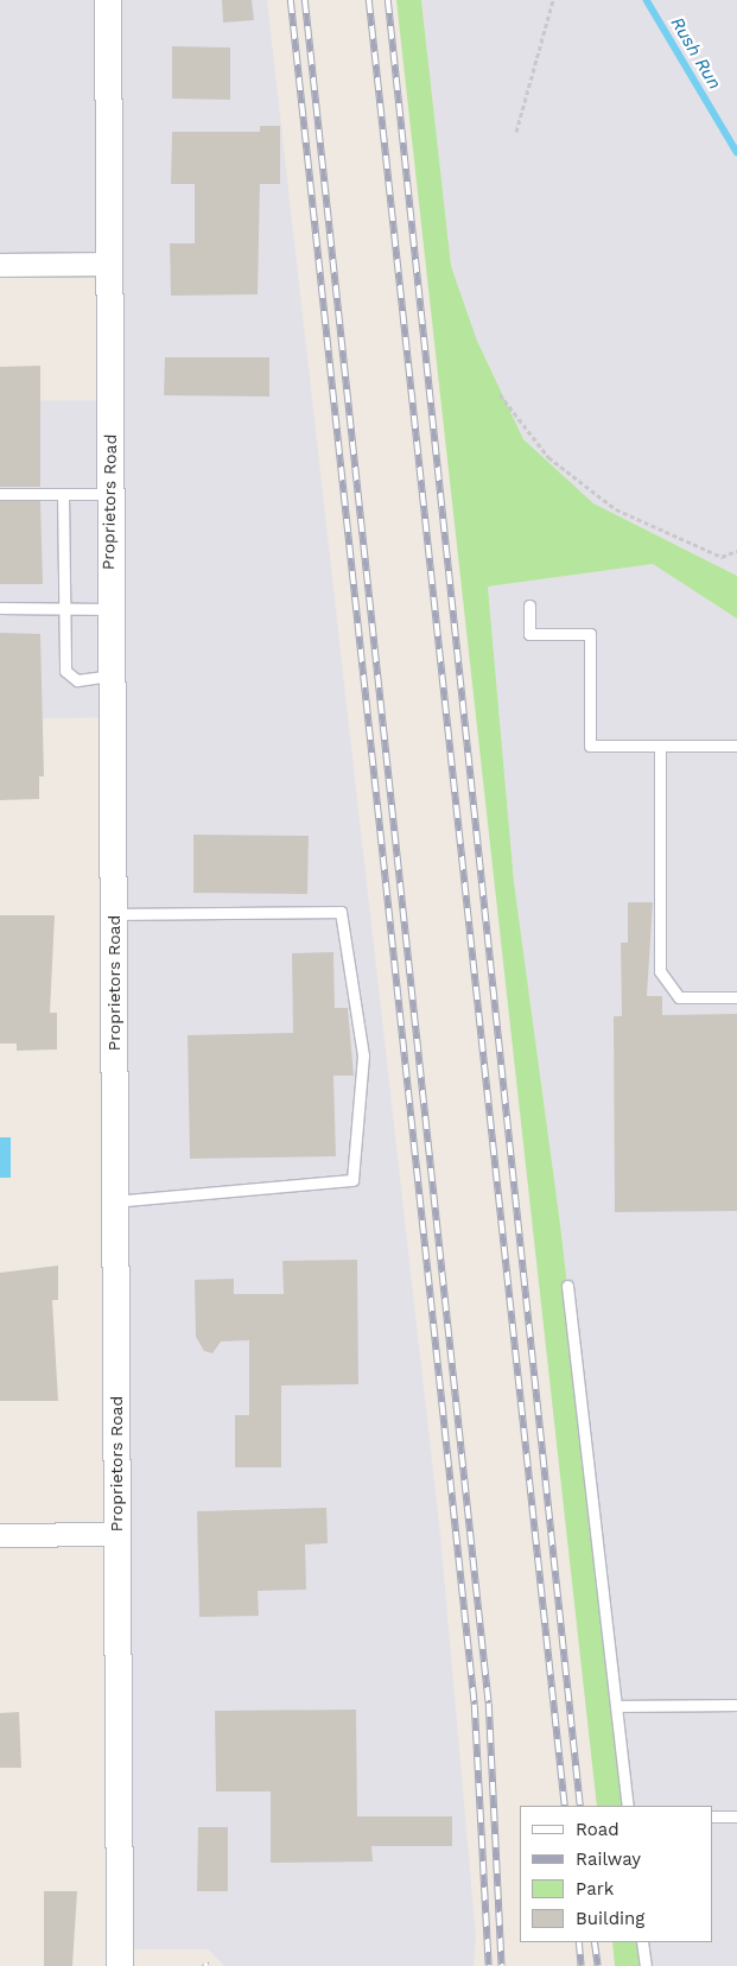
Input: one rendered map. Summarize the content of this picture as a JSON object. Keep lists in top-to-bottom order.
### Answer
{
  "streets": {
    "street": ["Proprietors Road"]
  },
  "water": ["Rush Run"],
  "legend": [
    "Road",
    "Railway",
    "Park",
    "Building"
  ]
}
